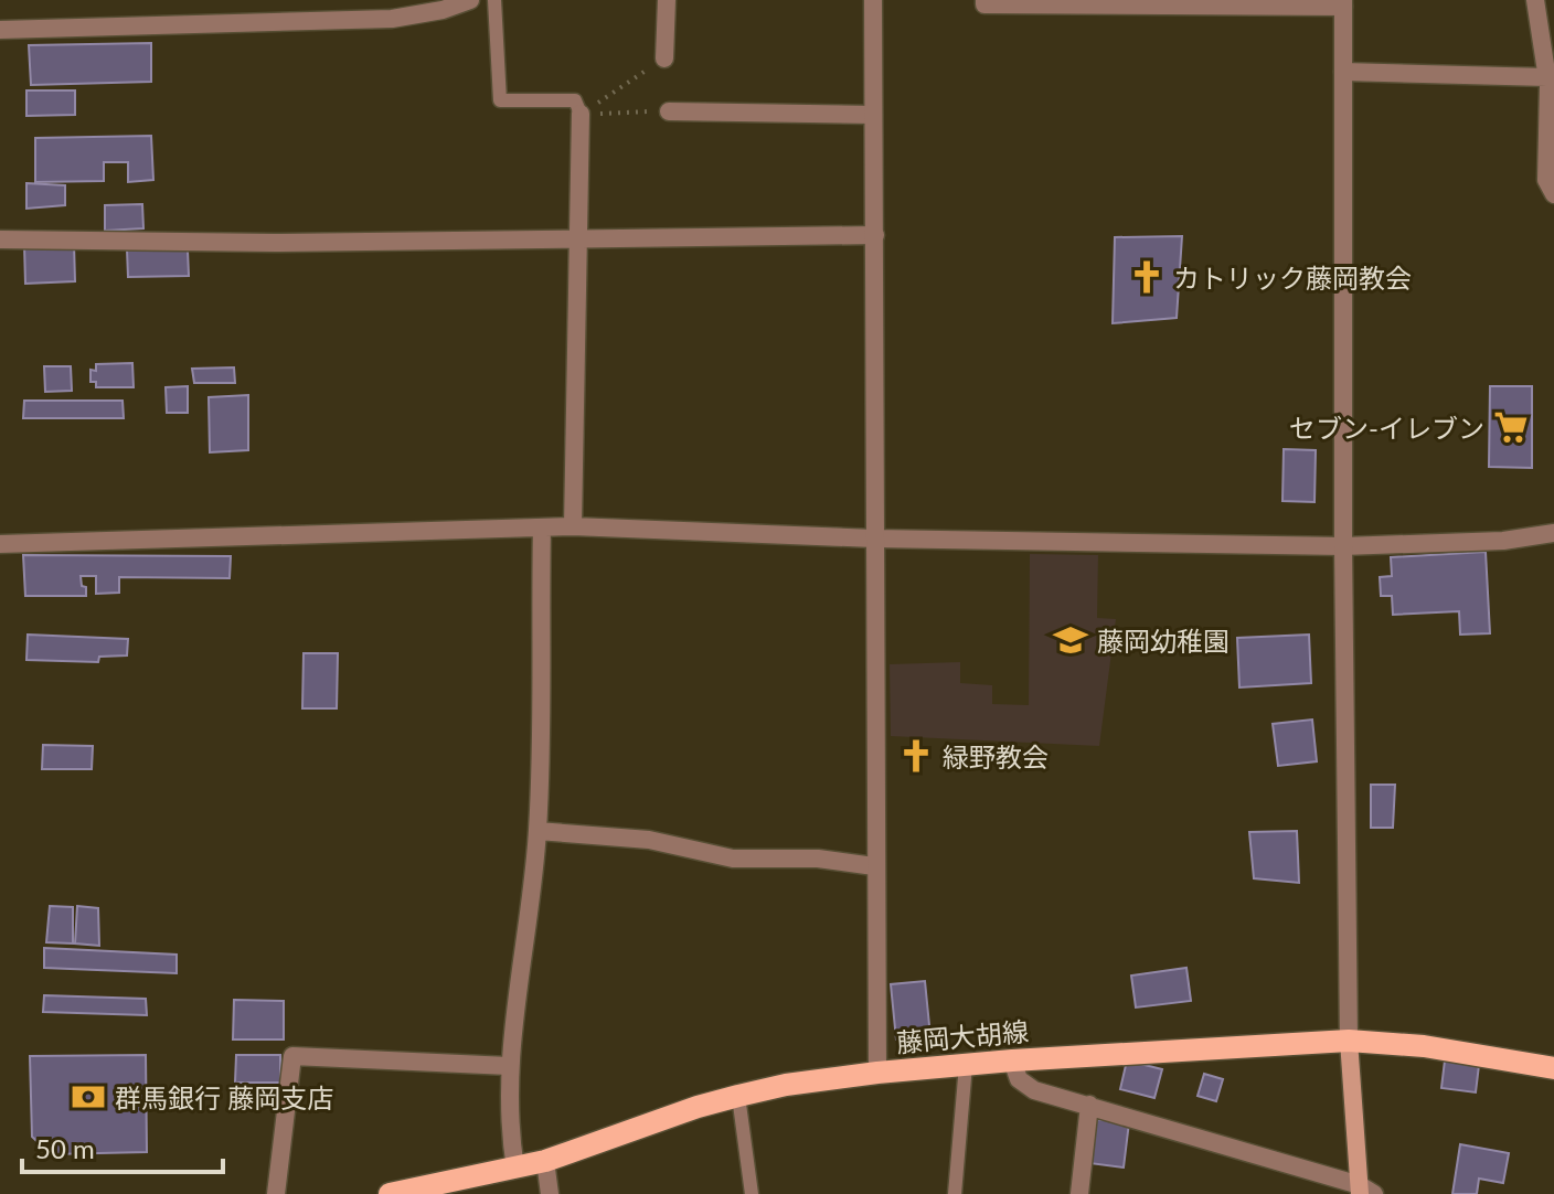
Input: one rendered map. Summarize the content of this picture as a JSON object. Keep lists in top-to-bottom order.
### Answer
{
  "streets": {
    "main road": ["藤岡大胡線"]
  },
  "places": {
    "church": ["カトリック藤岡教会", "緑野教会"],
    "supermarket": ["セブン-イレブン"],
    "school or university": ["藤岡幼稚園"],
    "bank": ["群馬銀行 藤岡支店"]
  },
  "scale_bar": "50 m"
}
